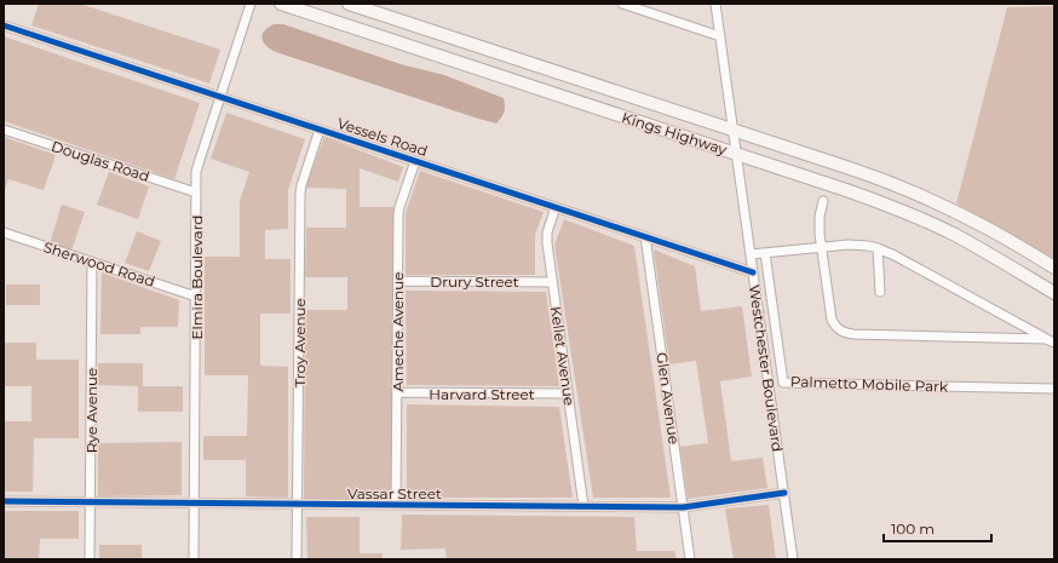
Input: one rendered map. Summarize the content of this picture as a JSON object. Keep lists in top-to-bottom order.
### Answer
{
  "streets": {
    "main road": ["Kings Highway"],
    "street": [
      "Vessels Road",
      "Douglas Road",
      "Sherwood Road",
      "Elmira Boulevard",
      "Drury Street",
      "Ameche Avenue",
      "Troy Avenue",
      "Kellet Avenue",
      "Westchester Boulevard",
      "Palmetto Mobile Park",
      "Harvard Street",
      "Glen Avenue",
      "Rye Avenue",
      "Vassar Street"
    ]
  },
  "crossings": [
    ["Kings Highway", "Westchester Boulevard"],
    ["Vessels Road", "Elmira Boulevard"],
    ["Vessels Road", "Ameche Avenue"],
    ["Vessels Road", "Troy Avenue"],
    ["Vessels Road", "Kellet Avenue"],
    ["Vessels Road", "Westchester Boulevard"],
    ["Vessels Road", "Glen Avenue"],
    ["Douglas Road", "Elmira Boulevard"],
    ["Sherwood Road", "Elmira Boulevard"],
    ["Sherwood Road", "Rye Avenue"],
    ["Elmira Boulevard", "Vassar Street"],
    ["Drury Street", "Ameche Avenue"],
    ["Drury Street", "Kellet Avenue"],
    ["Ameche Avenue", "Harvard Street"],
    ["Ameche Avenue", "Vassar Street"],
    ["Troy Avenue", "Vassar Street"],
    ["Kellet Avenue", "Harvard Street"],
    ["Kellet Avenue", "Vassar Street"],
    ["Westchester Boulevard", "Vassar Street"],
    ["Glen Avenue", "Vassar Street"],
    ["Rye Avenue", "Vassar Street"]
  ],
  "scale_bar": "100 m"
}
